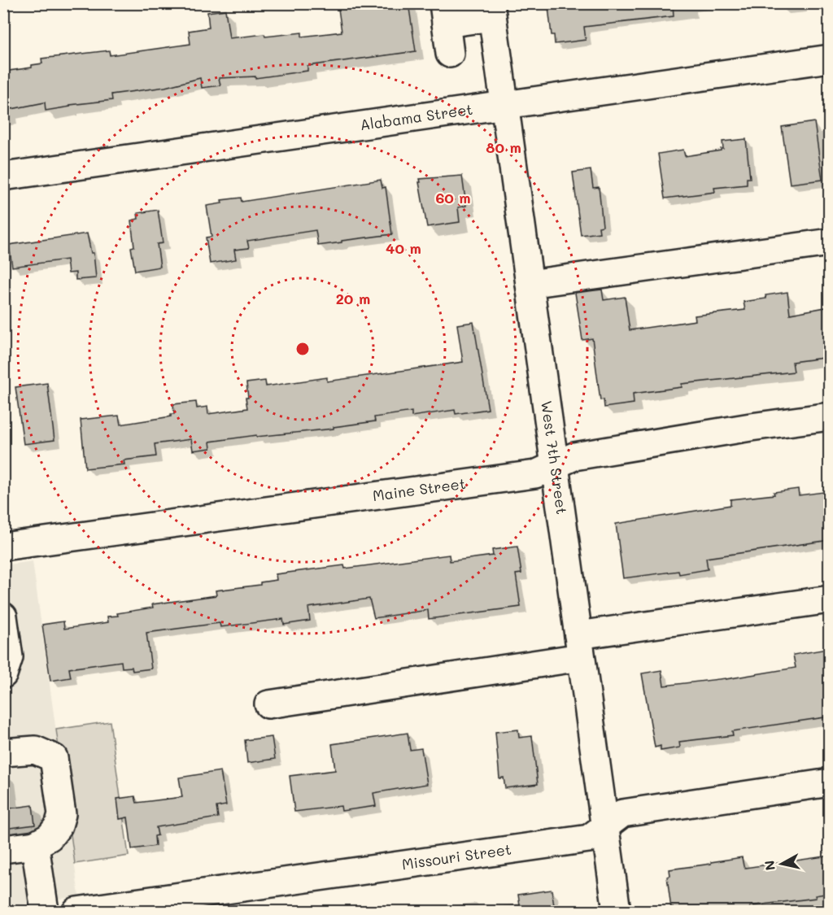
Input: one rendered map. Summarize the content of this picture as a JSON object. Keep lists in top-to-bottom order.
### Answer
{
  "streets": {
    "street": [
      "Alabama Street",
      "West 7th Street",
      "Maine Street",
      "Missouri Street"
    ]
  },
  "crossings": [
    ["Alabama Street", "West 7th Street"],
    ["West 7th Street", "Maine Street"],
    ["West 7th Street", "Missouri Street"]
  ],
  "north": "left",
  "rings": [
    "80 m",
    "60 m",
    "40 m",
    "20 m"
  ]
}
